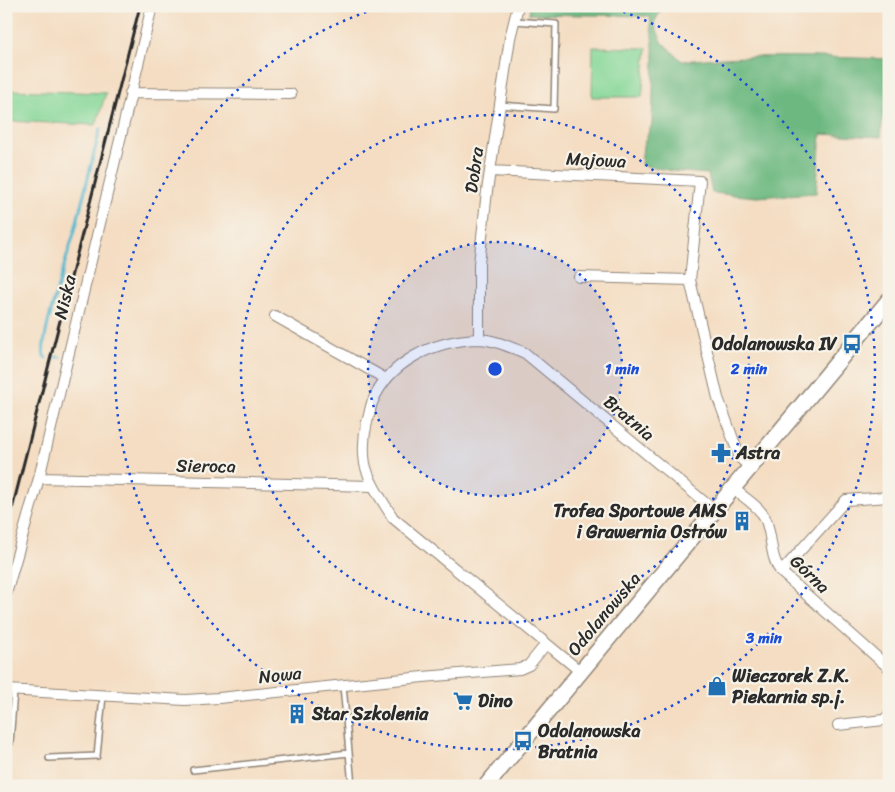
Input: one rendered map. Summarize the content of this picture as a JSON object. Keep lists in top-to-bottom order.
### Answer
{
  "streets": {
    "main road": ["Odolanowska"],
    "street": [
      "Majowa",
      "Dobra",
      "Niska",
      "Bratnia",
      "Sieroca",
      "Górna",
      "Nowa"
    ]
  },
  "crossings": [
    ["Majowa", "Dobra"],
    ["Dobra", "Bratnia"],
    ["Niska", "Sieroca"],
    ["Bratnia", "Sieroca"],
    ["Bratnia", "Odolanowska"],
    ["Bratnia", "Nowa"],
    ["Górna", "Odolanowska"]
  ],
  "places": {
    "bus stop": ["Odolanowska IV", "Odolanowska Bratnia"],
    "pharmacy": ["Astra"],
    "building": ["Trofea Sportowe AMS i Grawernia Ostrów", "Star Szkolenia"],
    "shop": ["Wieczorek Z.K. Piekarnia sp.j."],
    "supermarket": ["Dino"]
  },
  "rings": ["1 min", "2 min", "3 min"]
}
